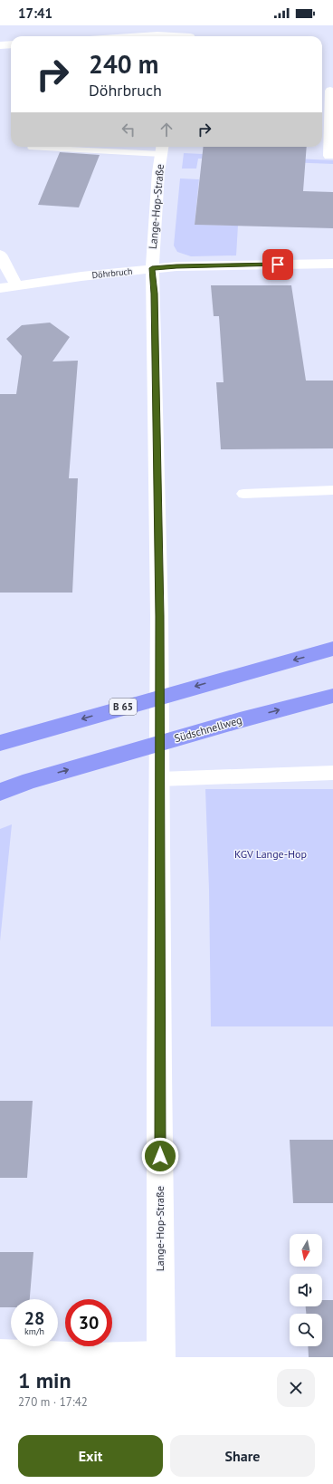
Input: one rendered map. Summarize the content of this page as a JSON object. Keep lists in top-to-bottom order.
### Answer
{
  "streets": {
    "highway": ["B 65", "Südschnellweg"],
    "street": ["Lange-Hop-Straße", "Döhrbruch"]
  },
  "crossings": [
    ["Lange-Hop-Straße", "Döhrbruch"]
  ],
  "parks": ["KGV Lange-Hop"],
  "north": "bottom",
  "page": {
    "status": "17:41",
    "turn": ["240 m", "Döhrbruch"],
    "speed": "28 km/h",
    "limit": "30",
    "heading": ["1 min", "270 m · 17:42"],
    "buttons": ["Exit", "Share"]
  }
}
